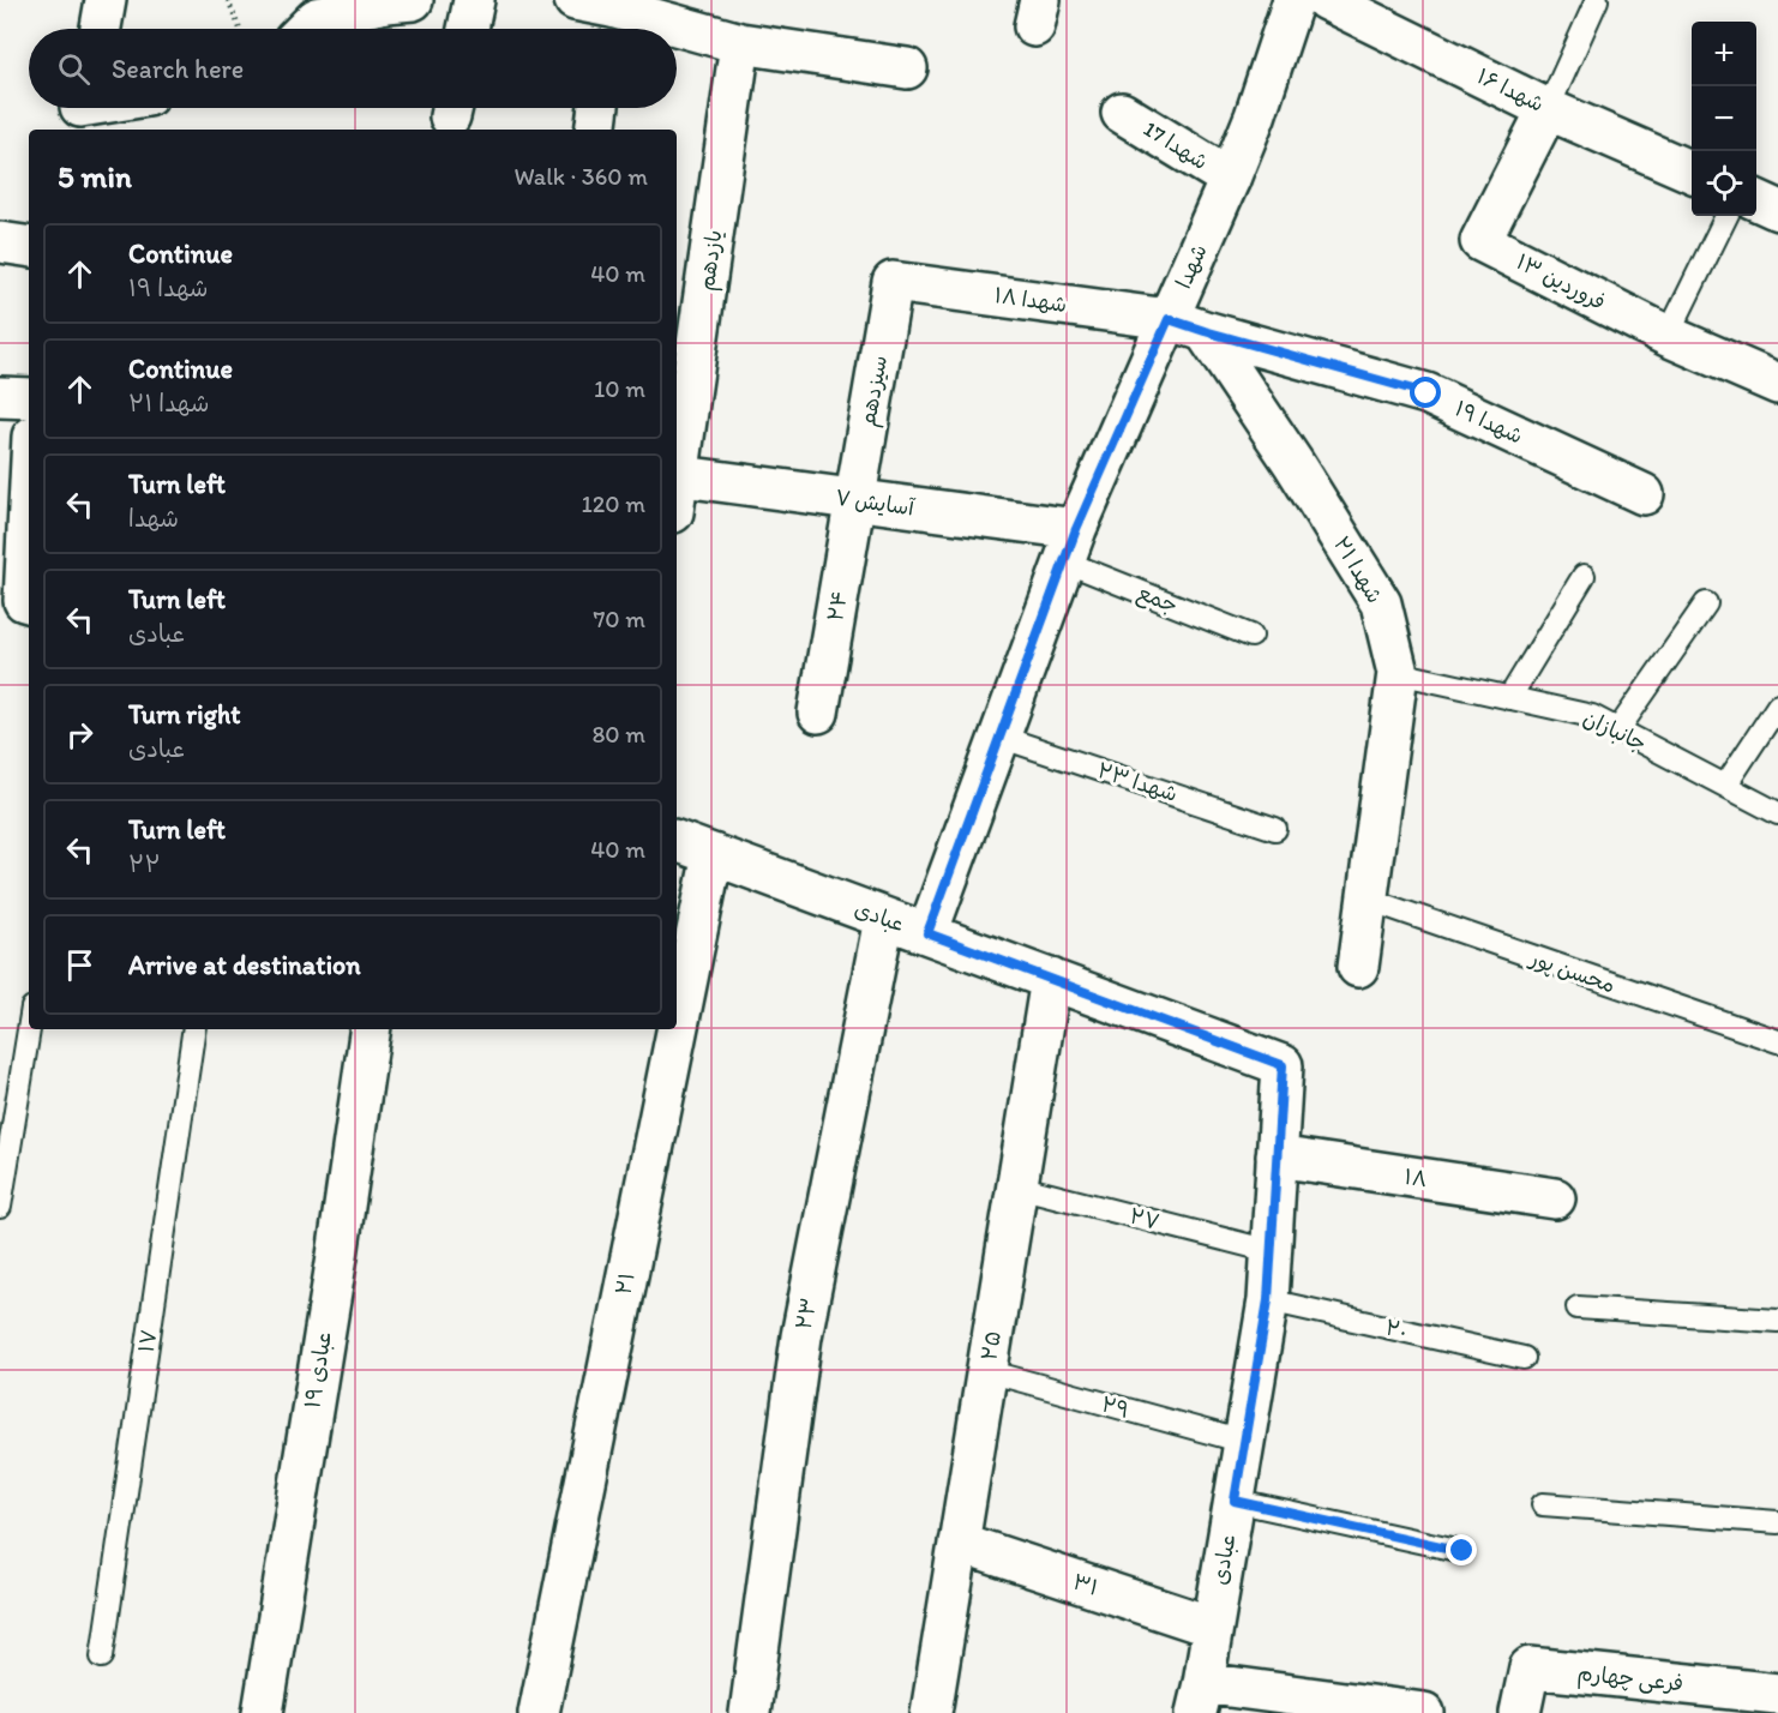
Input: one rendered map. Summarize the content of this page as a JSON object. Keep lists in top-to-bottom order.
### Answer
{
  "streets": {
    "street": [
      "شهدا ۱۶",
      "شهدا 17",
      "یازدهم",
      "شهدا",
      "فروردین ۱۳",
      "شهدا ۱۸",
      "سیزدهم",
      "شهدا ۱۹",
      "آسایش ۷",
      "شهدا ۲۱",
      "۲۴",
      "عبادی",
      "۱۸",
      "۲۱",
      "۲۳",
      "۲۵",
      "عبادی ۱۹",
      "۳۱",
      "فرعی چهارم"
    ],
    "lane": [
      "جمع",
      "جانبازان",
      "شهدا ۲۳",
      "محسن پور",
      "۲۷",
      "۲۰",
      "۱۷",
      "۲۹"
    ]
  },
  "crossings": [
    ["شهدا ۱۶", "فروردین ۱۳"],
    ["شهدا 17", "شهدا"],
    ["شهدا", "شهدا ۱۸"],
    ["شهدا", "شهدا ۱۹"],
    ["شهدا", "آسایش ۷"],
    ["شهدا", "شهدا ۲۱"],
    ["شهدا", "جمع"],
    ["شهدا", "شهدا ۲۳"],
    ["شهدا", "عبادی"],
    ["شهدا ۱۸", "سیزدهم"],
    ["شهدا ۱۸", "شهدا ۱۹"],
    ["شهدا ۱۸", "شهدا ۲۱"],
    ["سیزدهم", "آسایش ۷"],
    ["سیزدهم", "۲۴"],
    ["شهدا ۱۹", "شهدا ۲۱"],
    ["آسایش ۷", "جمع"],
    ["آسایش ۷", "۲۴"],
    ["شهدا ۲۱", "جانبازان"],
    ["شهدا ۲۱", "محسن پور"],
    ["عبادی", "۱۸"],
    ["عبادی", "۲۷"],
    ["عبادی", "۲۱"],
    ["عبادی", "۲۳"],
    ["عبادی", "۲۰"],
    ["عبادی", "۲۵"],
    ["عبادی", "۲۹"],
    ["عبادی", "۳۱"],
    ["۲۷", "۲۵"],
    ["۲۵", "۲۹"],
    ["۲۵", "۳۱"]
  ],
  "page": {
    "map_buttons": ["+", "−"],
    "search": "Search here",
    "heading": ["5 min", "Walk · 360 m"],
    "list": [
      ["Continue", "شهدا ۱۹", "40 m"],
      ["Continue", "شهدا ۲۱", "10 m"],
      ["Turn left", "شهدا", "120 m"],
      ["Turn left", "عبادی", "70 m"],
      ["Turn right", "عبادی", "80 m"],
      ["Turn left", "۲۲", "40 m"],
      "Arrive at destination"
    ]
  }
}
